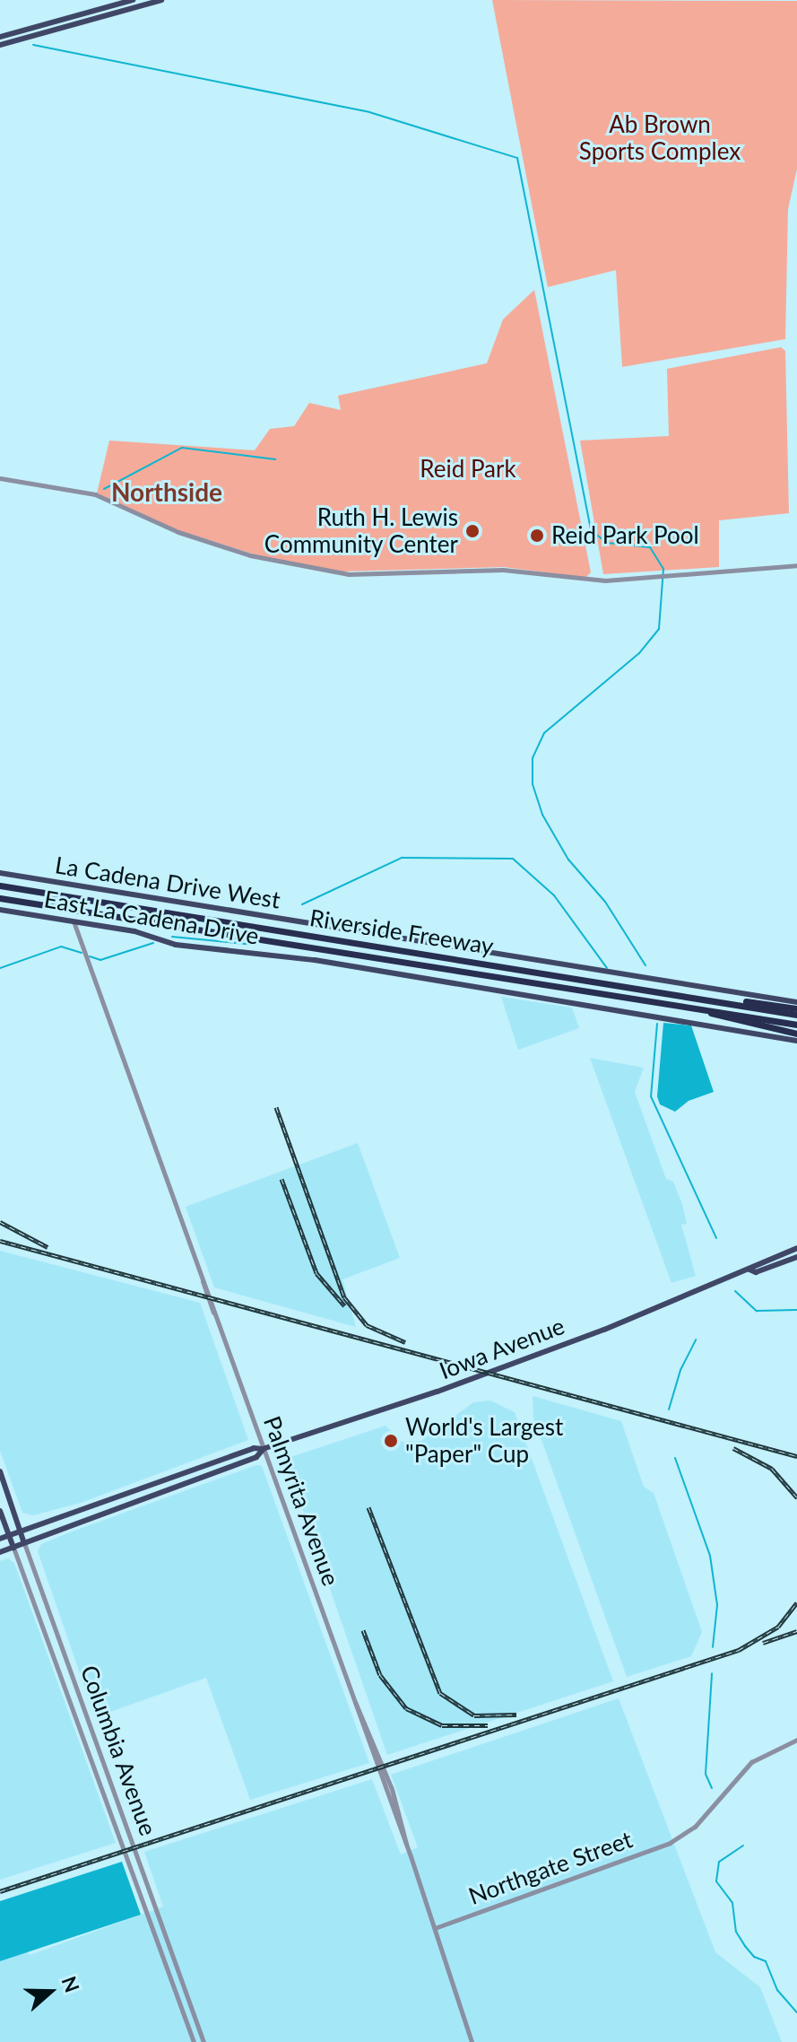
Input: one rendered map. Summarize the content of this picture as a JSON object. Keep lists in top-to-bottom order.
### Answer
{
  "streets": {
    "highway": ["Riverside Freeway"],
    "main road": [
      "La Cadena Drive West",
      "East La Cadena Drive",
      "Iowa Avenue",
      "Columbia Avenue"
    ],
    "street": ["Palmyrita Avenue", "Northgate Street"]
  },
  "crossings": [
    ["East La Cadena Drive", "Palmyrita Avenue"],
    ["Iowa Avenue", "Palmyrita Avenue"],
    ["Iowa Avenue", "Columbia Avenue"],
    ["Palmyrita Avenue", "Northgate Street"]
  ],
  "districts": ["Northside"],
  "parks": ["Ab Brown Sports Complex", "Reid Park"],
  "places": ["Ruth H. Lewis Community Center", "Reid Park Pool", "World's Largest \"Paper\" Cup"],
  "north": "right"
}
